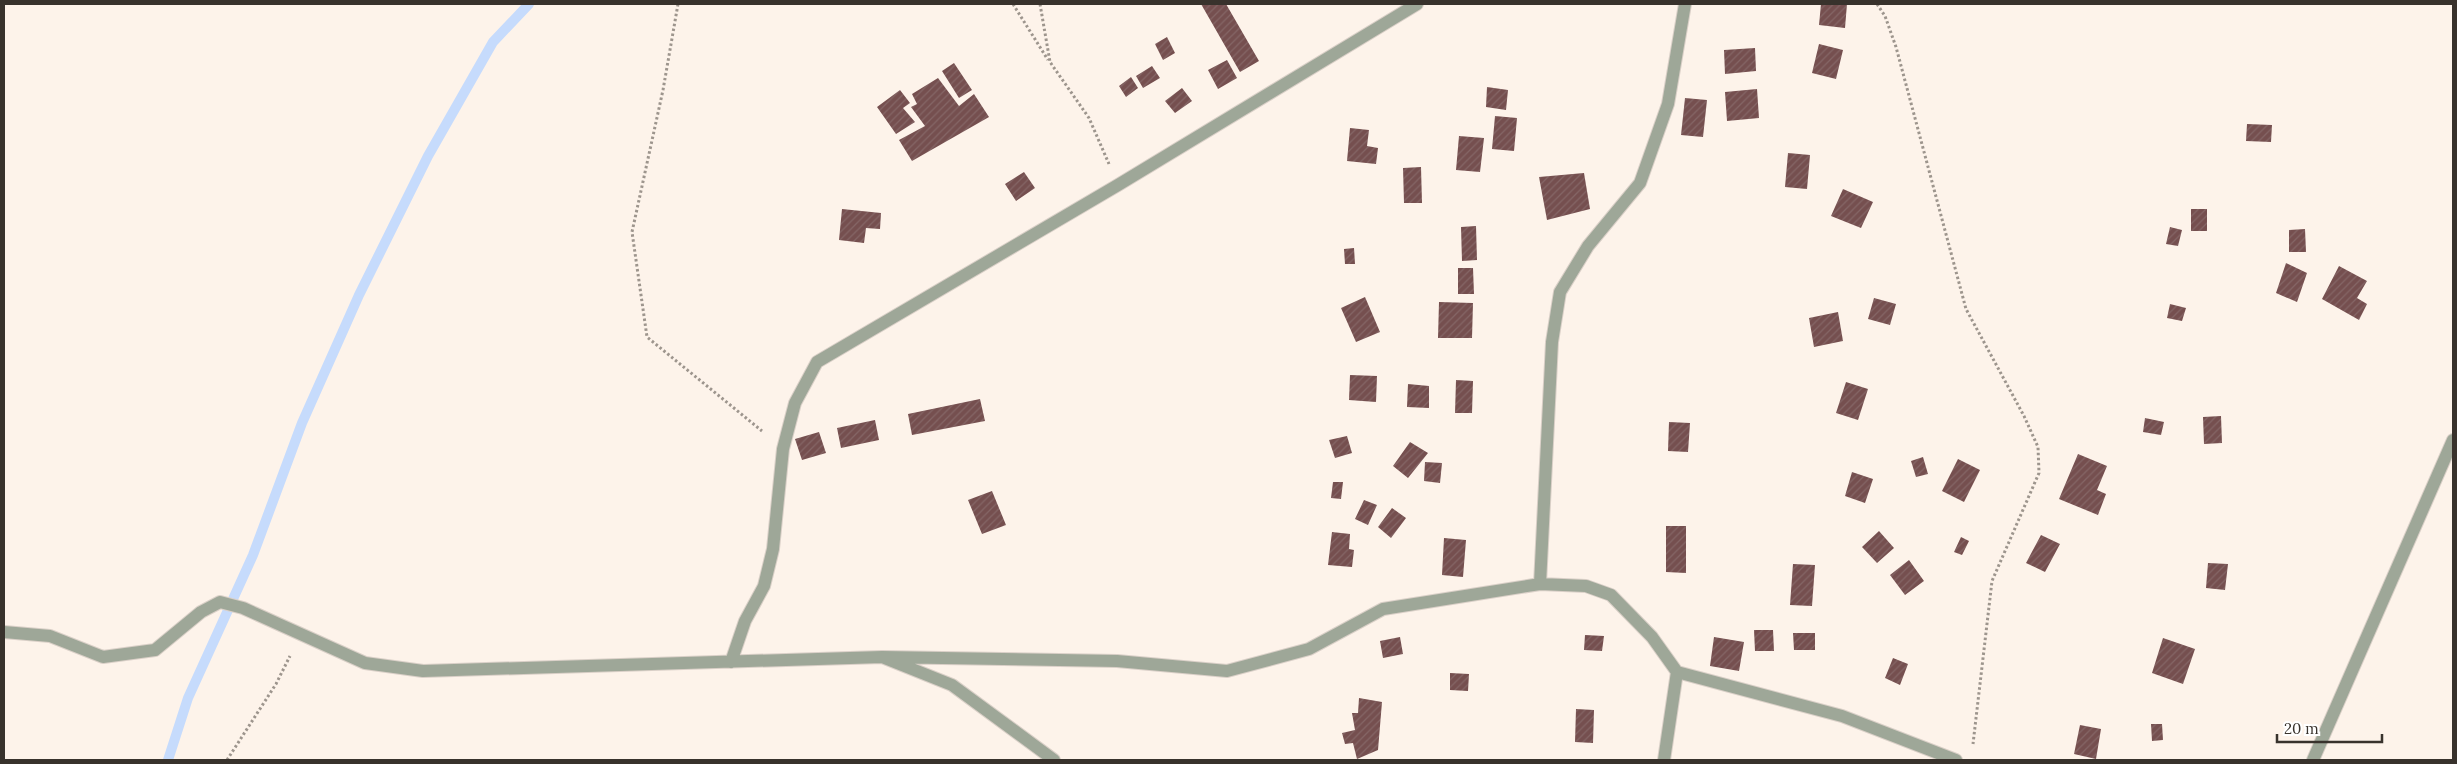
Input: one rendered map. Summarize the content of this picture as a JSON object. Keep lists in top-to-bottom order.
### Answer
{
  "scale_bar": "20 m"
}
